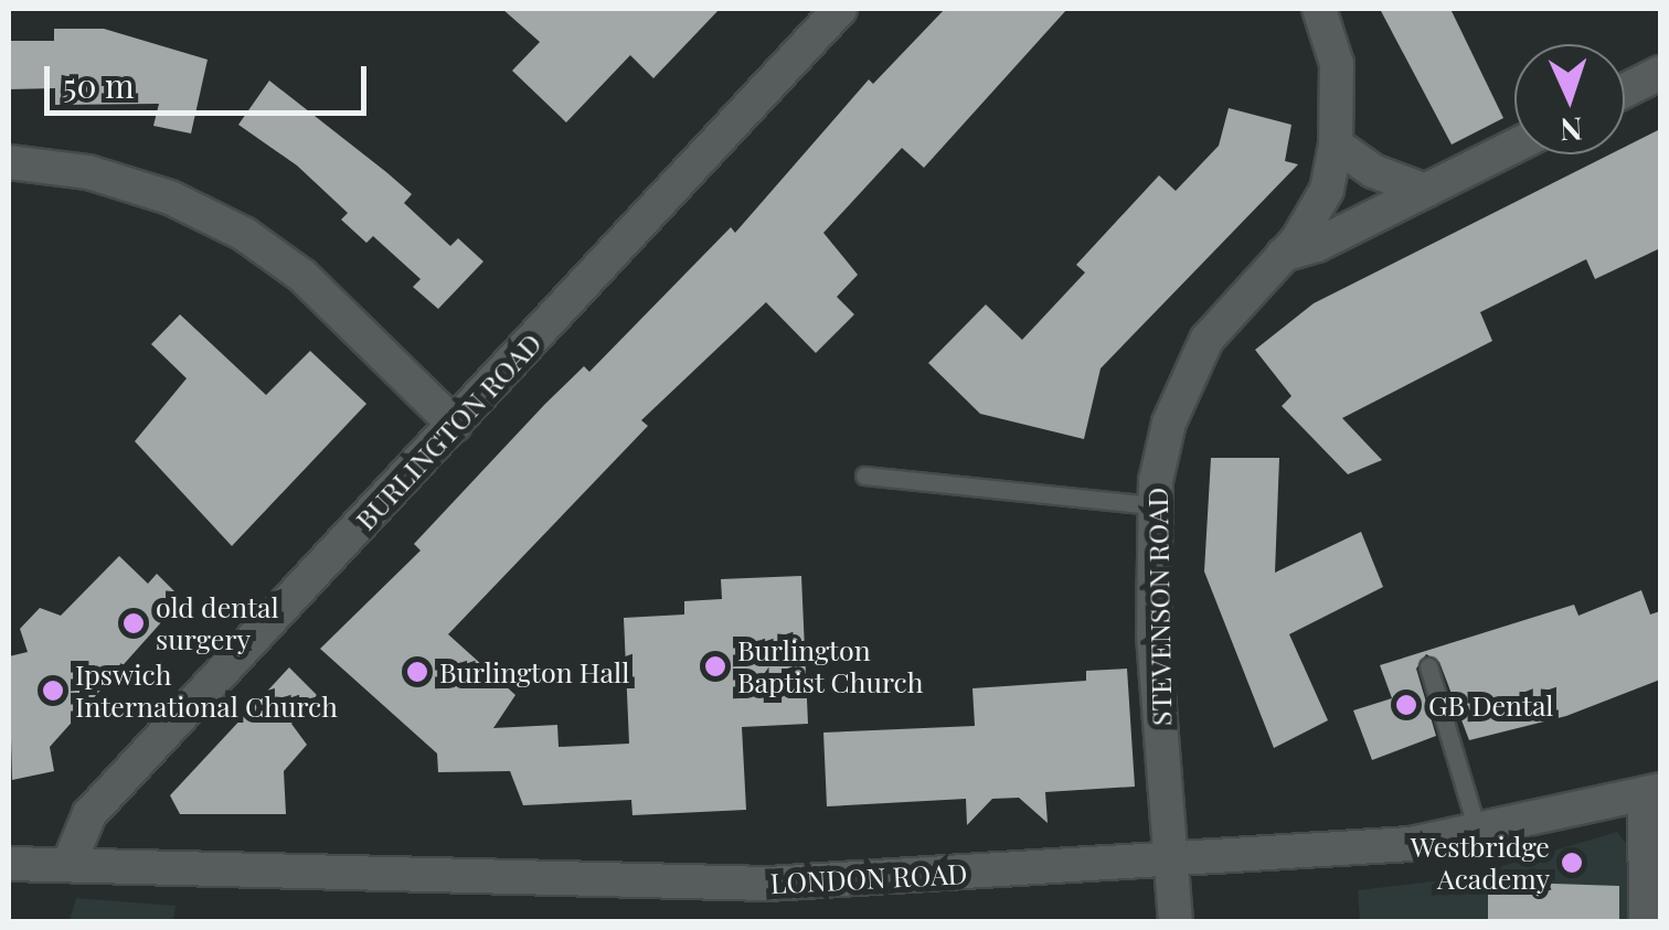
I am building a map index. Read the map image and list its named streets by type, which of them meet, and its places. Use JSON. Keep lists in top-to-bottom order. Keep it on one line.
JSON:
{"streets":{"street":["BURLINGTON ROAD","STEVENSON ROAD","LONDON ROAD"]},"crossings":[["BURLINGTON ROAD","LONDON ROAD"],["STEVENSON ROAD","LONDON ROAD"]],"places":["old dental surgery","Burlington Baptist Church","Burlington Hall","Ipswich International Church","GB Dental","Westbridge Academy"],"scale_bar":"50 m","north":"bottom"}
